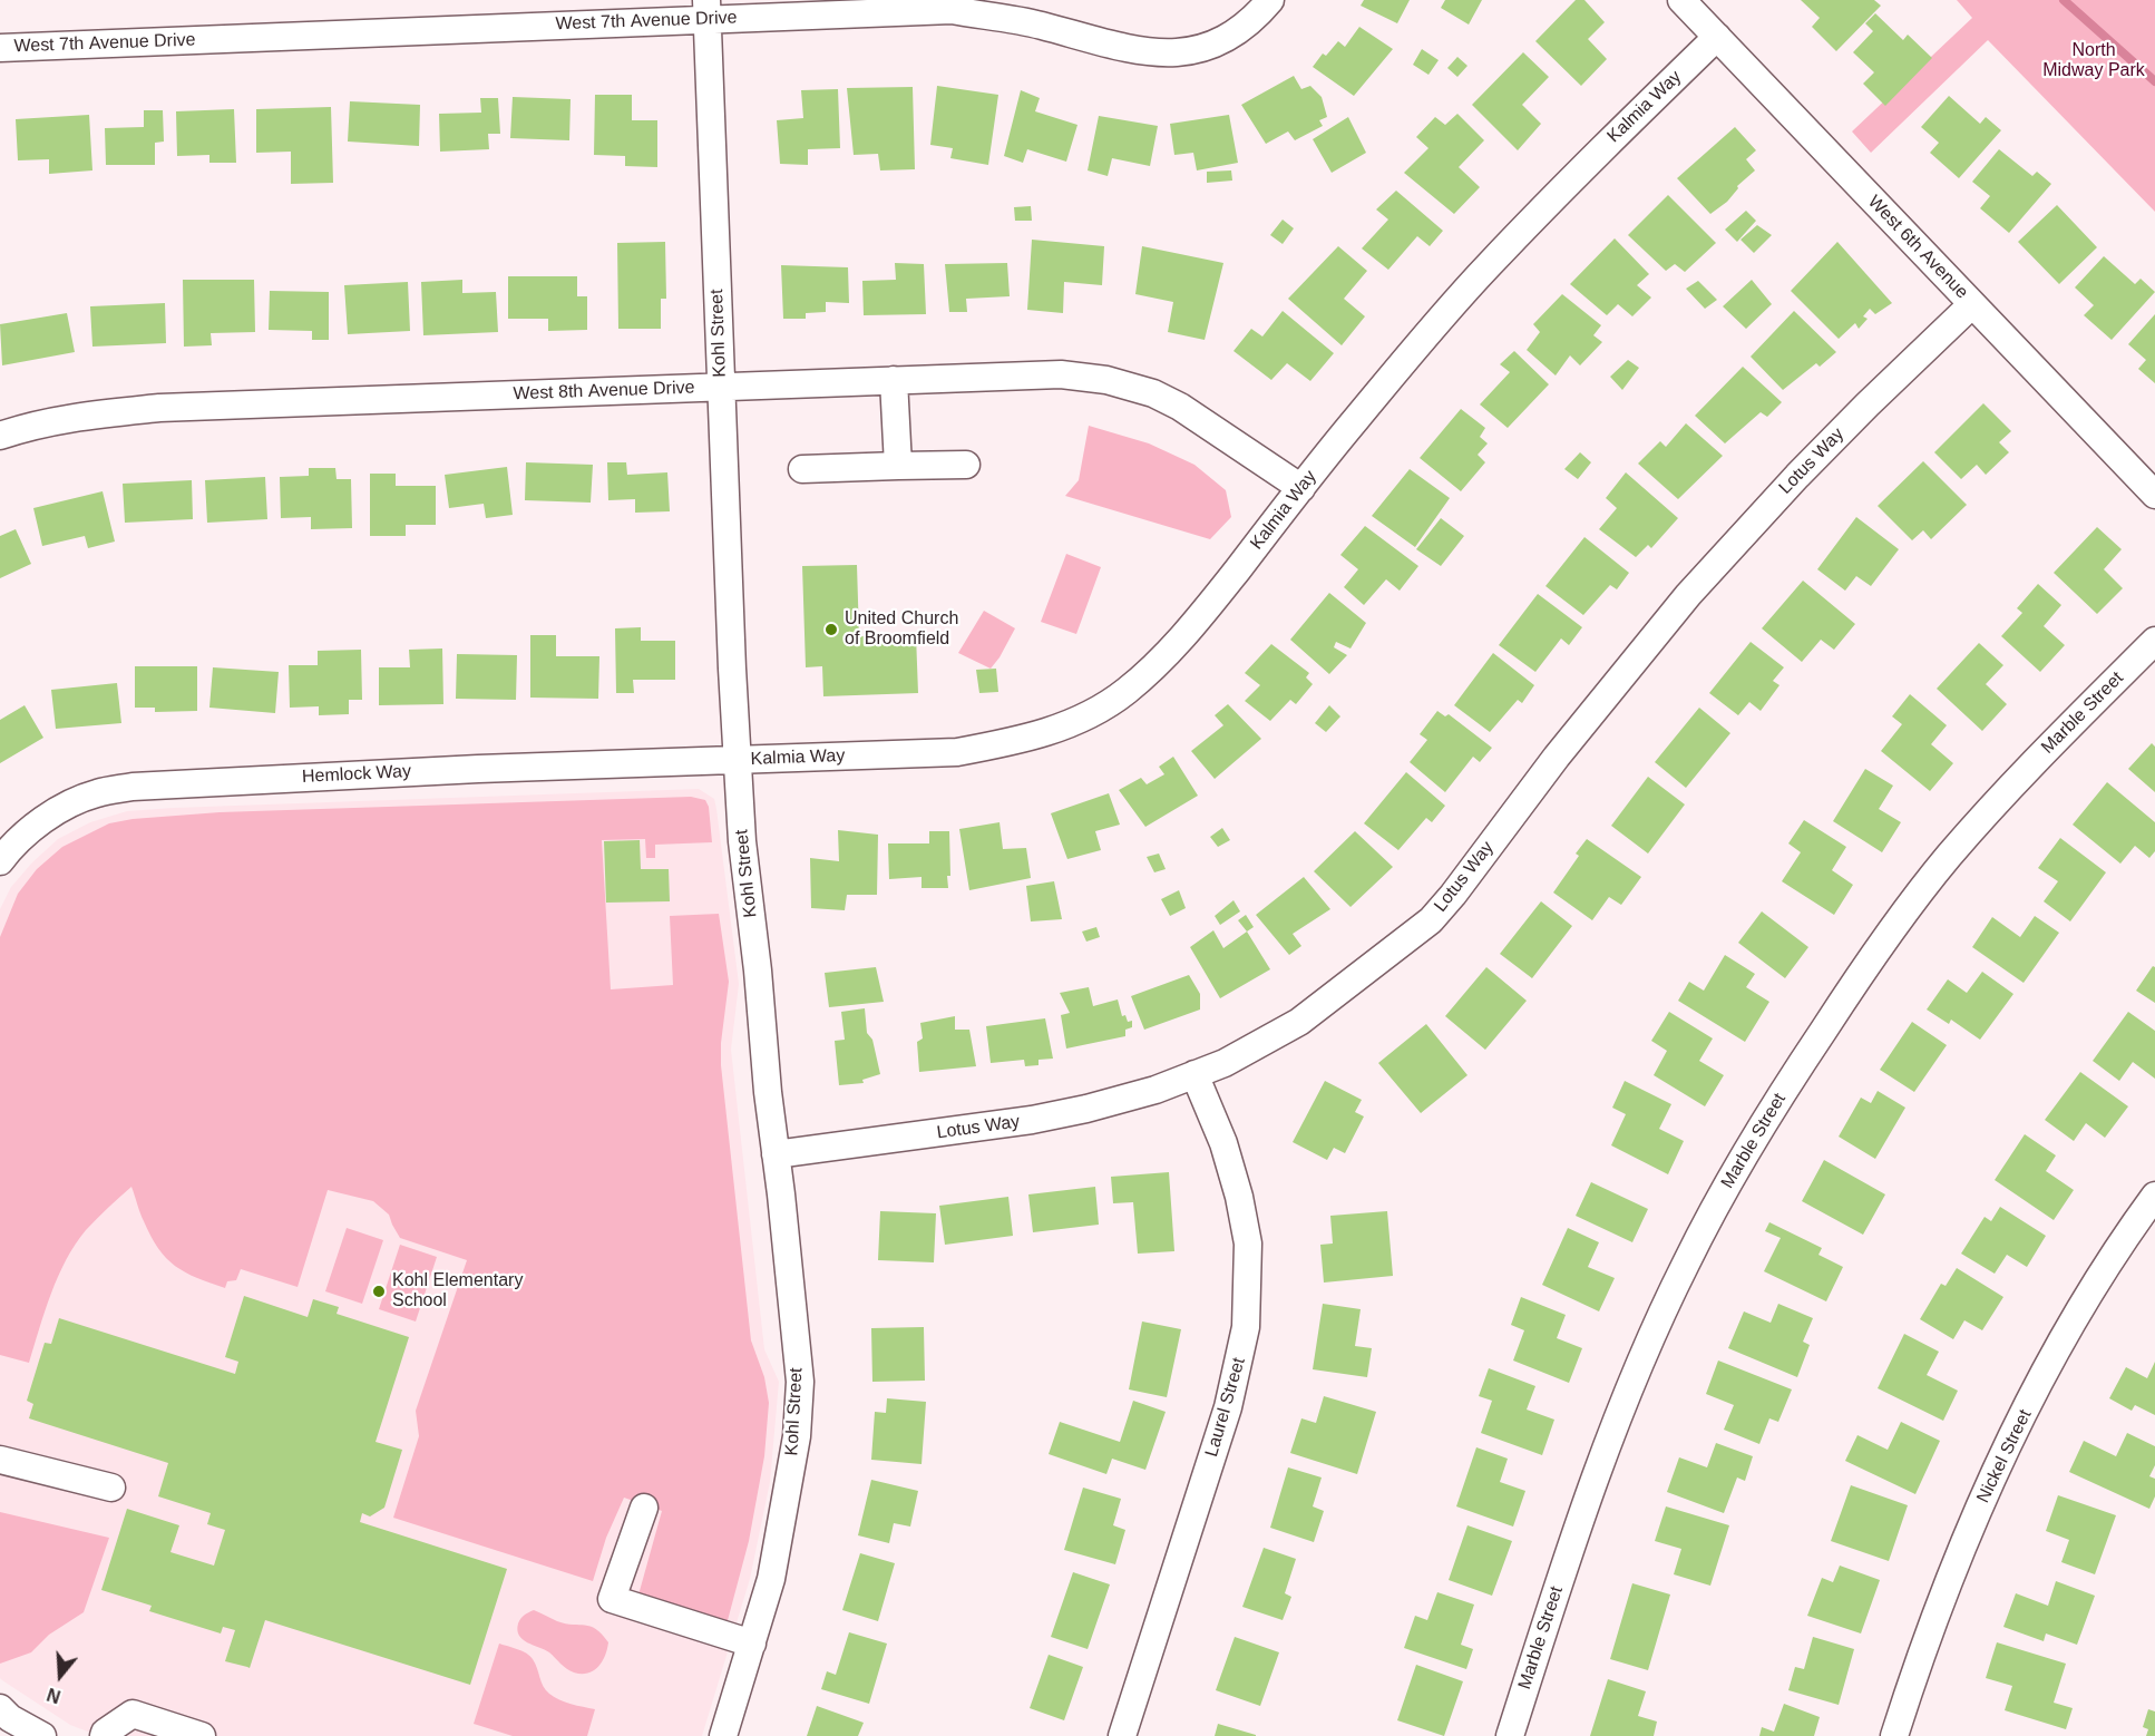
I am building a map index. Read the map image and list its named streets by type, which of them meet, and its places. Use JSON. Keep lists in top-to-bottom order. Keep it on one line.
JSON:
{"streets":{"street":["West 7th Avenue Drive","Kalmia Way","West 6th Avenue","Kohl Street","West 8th Avenue Drive","Lotus Way","Marble Street","Hemlock Way","Laurel Street","Nickel Street"]},"crossings":[["West 7th Avenue Drive","Kohl Street"],["Kalmia Way","West 6th Avenue"],["Kalmia Way","Kohl Street"],["Kalmia Way","West 8th Avenue Drive"],["Kalmia Way","Hemlock Way"],["West 6th Avenue","Lotus Way"],["Kohl Street","West 8th Avenue Drive"],["Kohl Street","Lotus Way"],["Kohl Street","Hemlock Way"],["Lotus Way","Laurel Street"]],"parks":["North Midway Park"],"places":["United Church of Broomfield","Kohl Elementary School"],"north":"bottom"}
